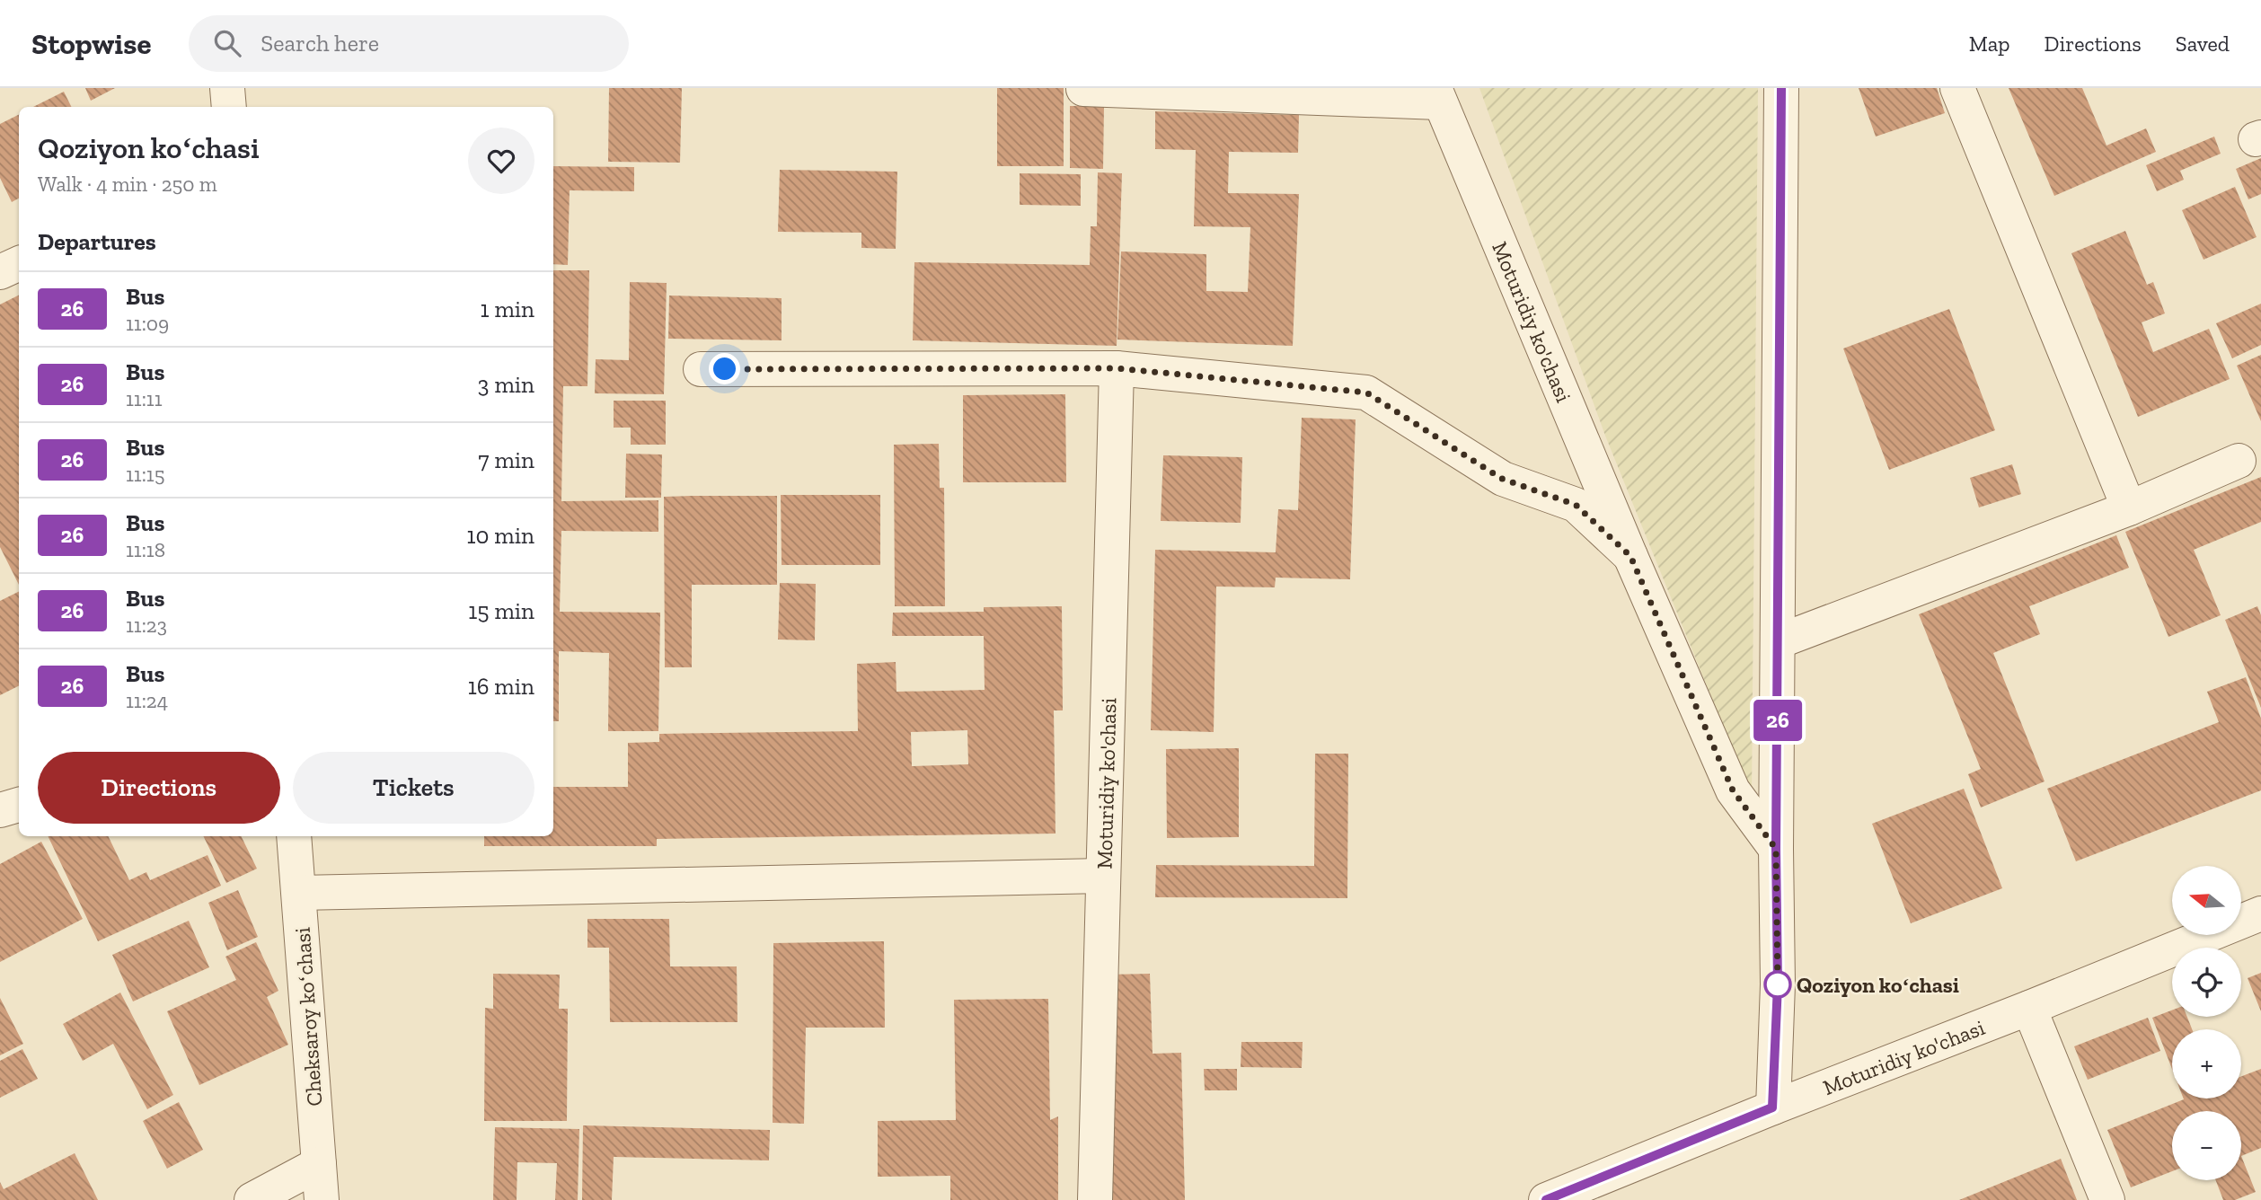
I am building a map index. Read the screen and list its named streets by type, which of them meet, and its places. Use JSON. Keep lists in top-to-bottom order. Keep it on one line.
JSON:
{"streets":{"street":["Moturidiy ko'chasi","Cheksaroy koʻchasi"]},"places":["Qoziyon koʻchasi"],"lines":["bus line 26"],"north":"left","page":{"header":"Stopwise","search":"Search here","nav":["Map","Directions","Saved"],"on_map":"26","heading":[["Qoziyon koʻchasi","Walk · 4 min · 250 m"],"Departures"],"list":[{"mark":"26","name":"Bus","note":"11:09","value":"1 min"},{"mark":"26","name":"Bus","note":"11:11","value":"3 min"},{"mark":"26","name":"Bus","note":"11:15","value":"7 min"},{"mark":"26","name":"Bus","note":"11:18","value":"10 min"},{"mark":"26","name":"Bus","note":"11:23","value":"15 min"},{"mark":"26","name":"Bus","note":"11:24","value":"16 min"}],"buttons":["Directions","Tickets"],"map_buttons":["+","−"]}}
